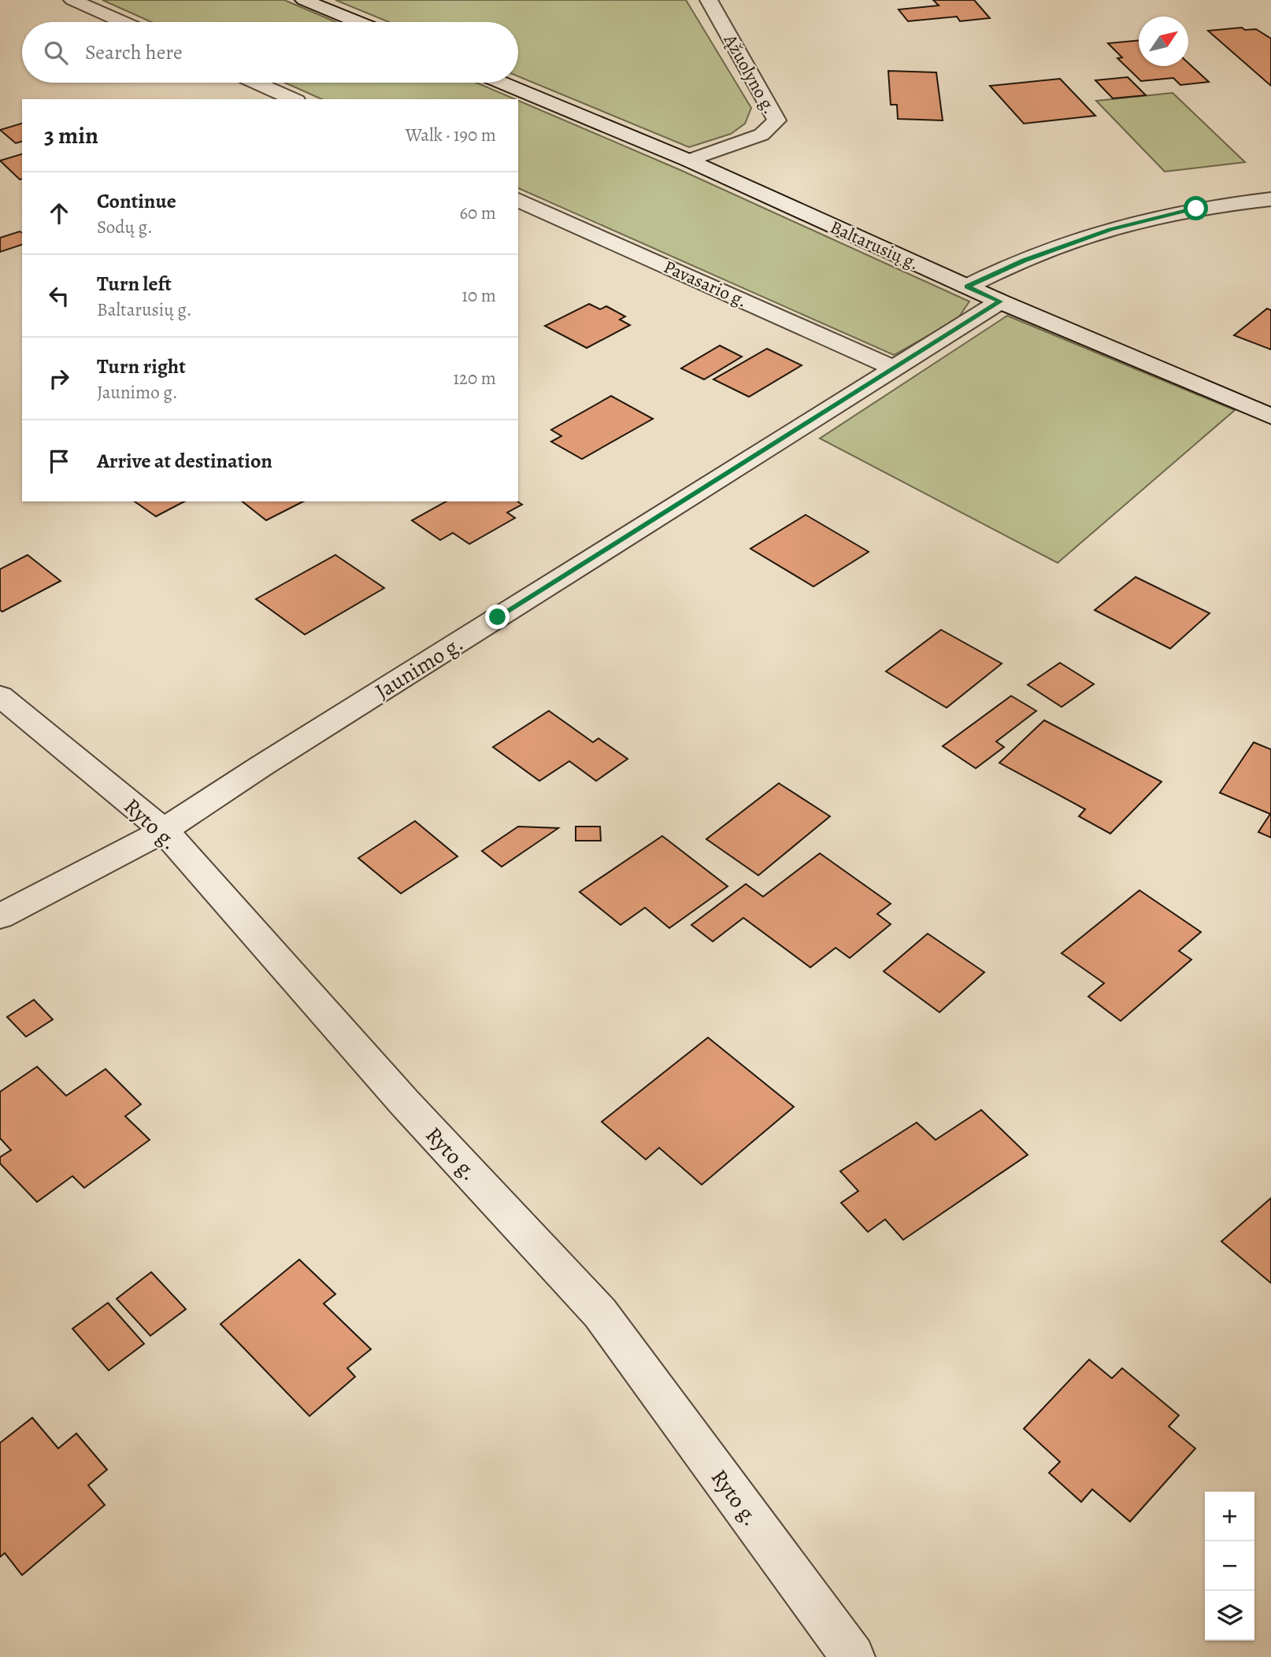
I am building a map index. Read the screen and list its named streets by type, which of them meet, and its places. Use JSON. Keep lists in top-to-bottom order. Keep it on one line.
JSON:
{"streets":{"street":["Ąžuolyno g.","Baltarusių g.","Pavasario g.","Jaunimo g.","Ryto g."]},"crossings":[["Ąžuolyno g.","Baltarusių g."],["Baltarusių g.","Jaunimo g."],["Pavasario g.","Jaunimo g."],["Jaunimo g.","Ryto g."]],"north":"top right","page":{"search":"Search here","heading":["3 min","Walk · 190 m"],"list":[["Continue","Sodų g.","60 m"],["Turn left","Baltarusių g.","10 m"],["Turn right","Jaunimo g.","120 m"],"Arrive at destination"],"map_buttons":["+","−"]}}
